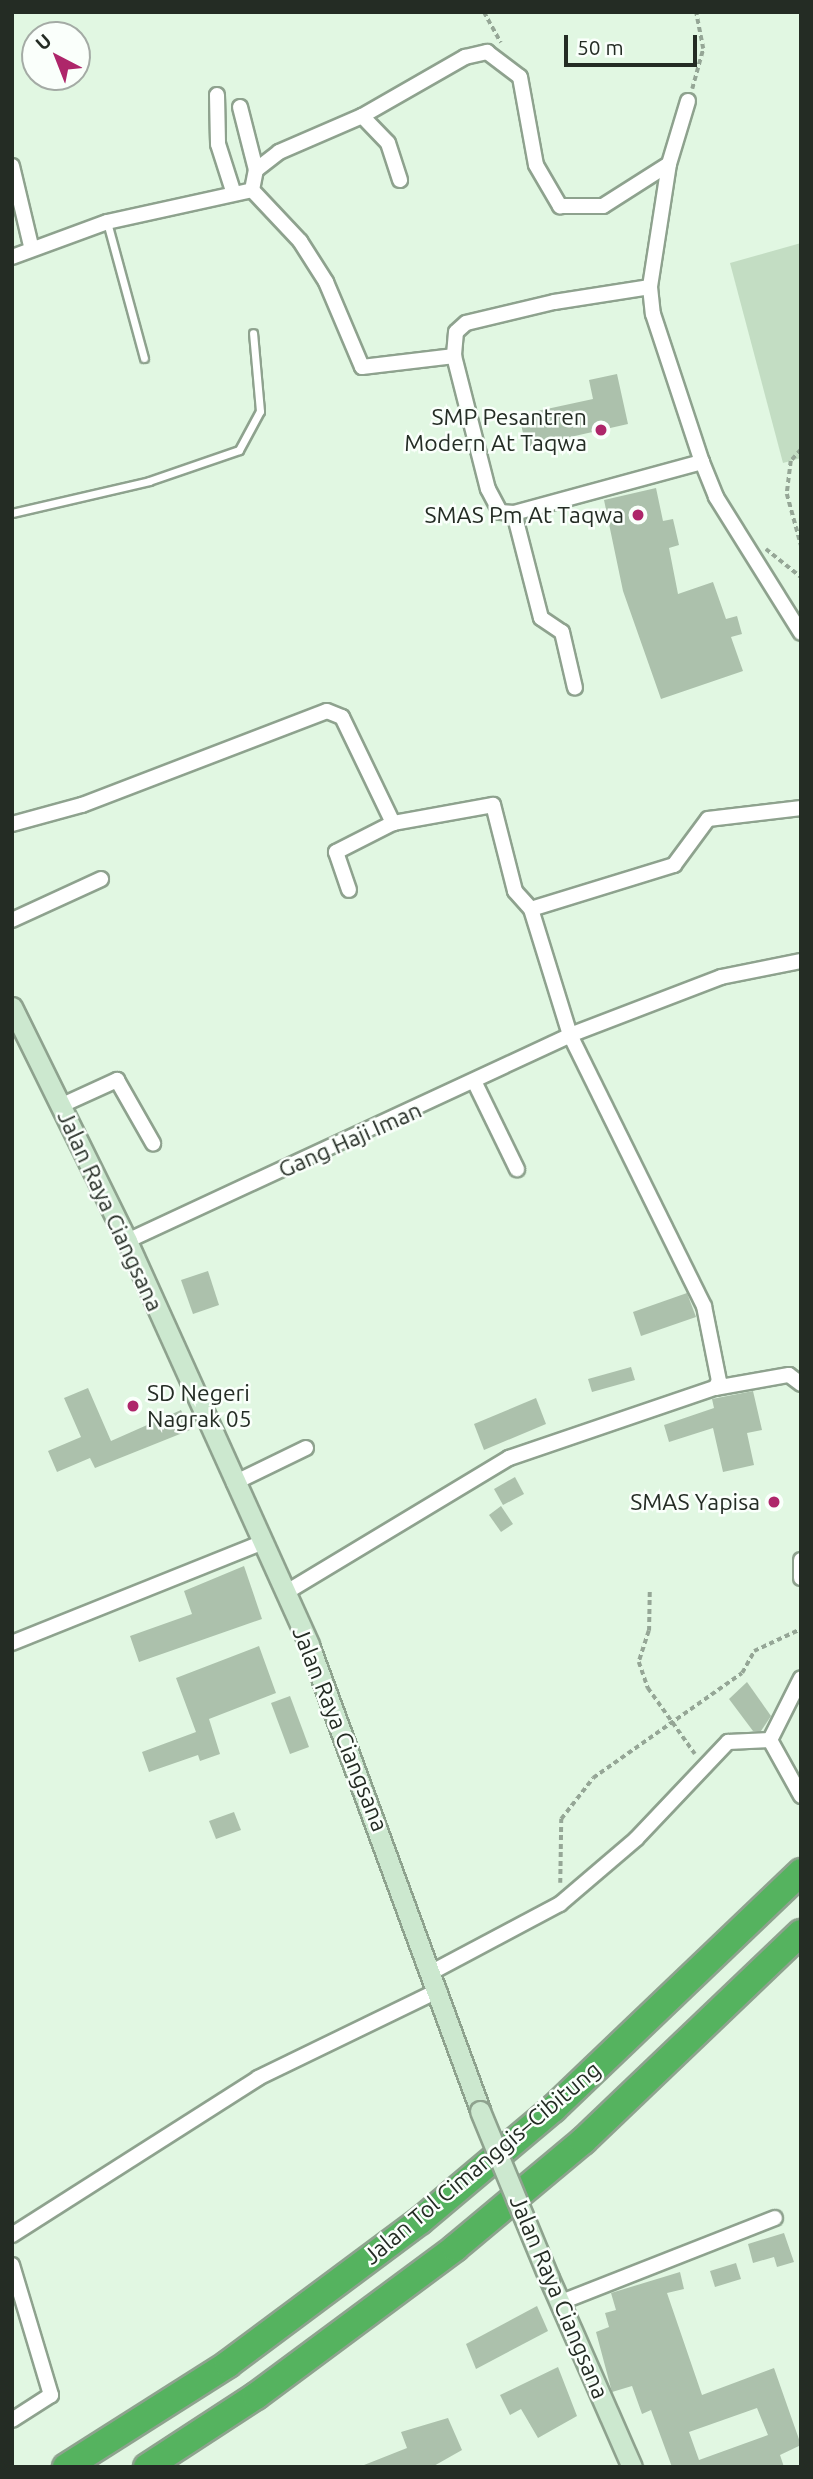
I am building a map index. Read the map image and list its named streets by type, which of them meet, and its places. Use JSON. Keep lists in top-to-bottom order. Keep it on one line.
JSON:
{"streets":{"highway":["Jalan Tol Cimanggis–Cibitung"],"main road":["Jalan Raya Ciangsana"],"street":["Gang Haji Iman"]},"crossings":[["Gang Haji Iman","Jalan Raya Ciangsana"]],"places":["SMP Pesantren Modern At Taqwa","SMAS Pm At Taqwa","SD Negeri Nagrak 05","SMAS Yapisa"],"scale_bar":"50 m","north":"top left"}
